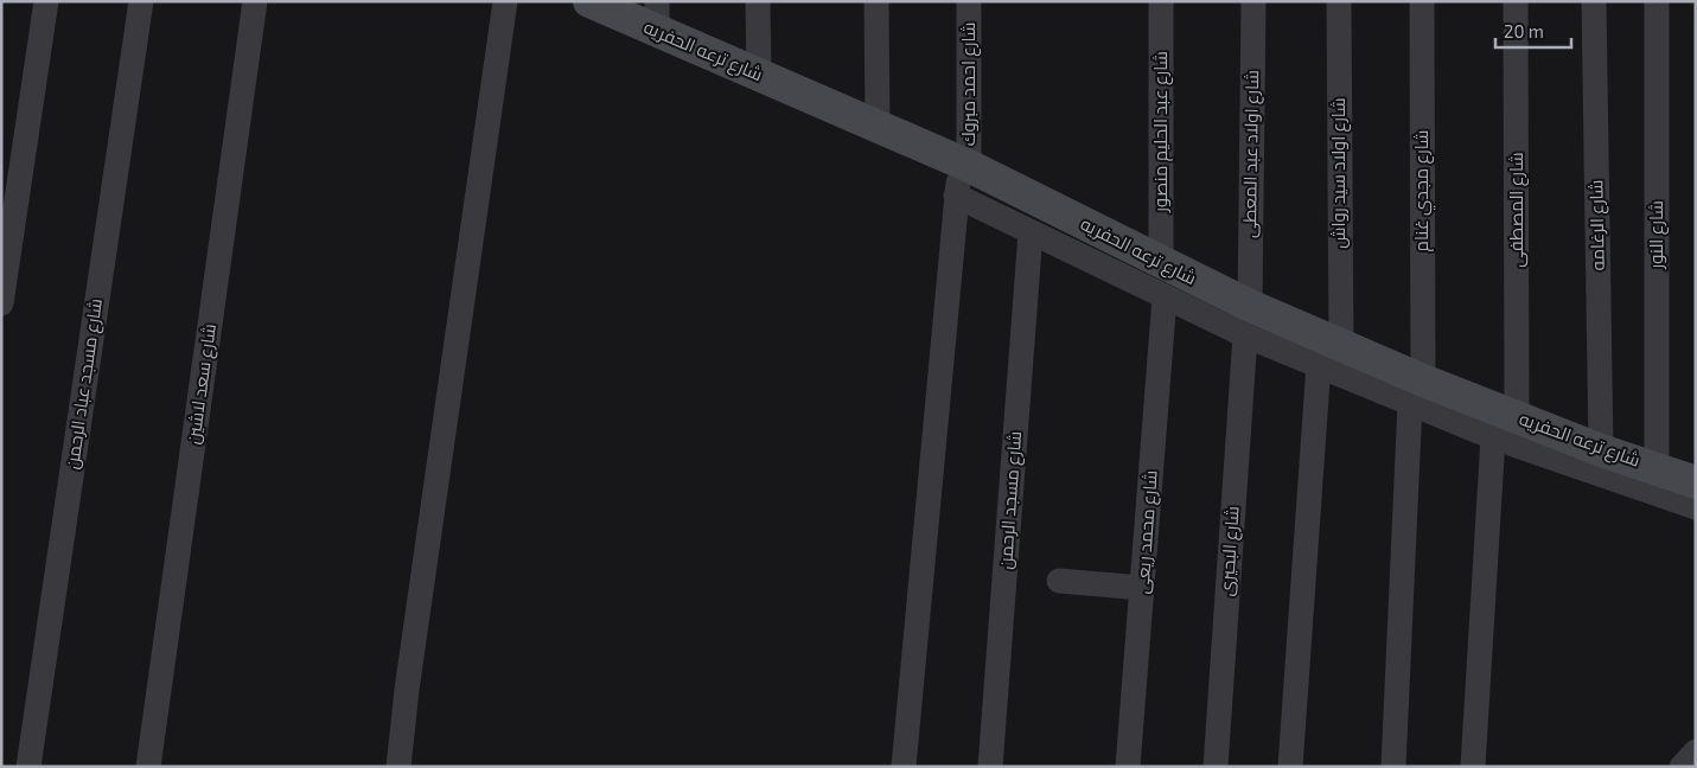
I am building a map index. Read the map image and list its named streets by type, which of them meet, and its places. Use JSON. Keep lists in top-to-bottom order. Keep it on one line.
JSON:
{"streets":{"street":["شارع ترعه الحفريه","شارع احمد مبروك","شارع عبد الحليم منصور","شارع اولاد عبد المعطى","شارع اولاد سيد رواش","شارع مجدي غنام","شارع المصطفى","شارع الرغامه","شارع النور","شارع مسجد عباد الرحمن","شارع سعد لاشين","شارع مسجد الرحمن","شارع محمد ريعى","شارع البحيرى"]},"crossings":[["شارع ترعه الحفريه","شارع احمد مبروك"],["شارع ترعه الحفريه","شارع عبد الحليم منصور"],["شارع ترعه الحفريه","شارع اولاد عبد المعطى"],["شارع ترعه الحفريه","شارع اولاد سيد رواش"],["شارع ترعه الحفريه","شارع مجدي غنام"],["شارع ترعه الحفريه","شارع المصطفى"],["شارع ترعه الحفريه","شارع الرغامه"],["شارع ترعه الحفريه","شارع النور"],["شارع ترعه الحفريه","شارع مسجد الرحمن"],["شارع ترعه الحفريه","شارع محمد ريعى"],["شارع ترعه الحفريه","شارع البحيرى"],["شارع اولاد عبد المعطى","شارع البحيرى"]],"scale_bar":"20 m"}
